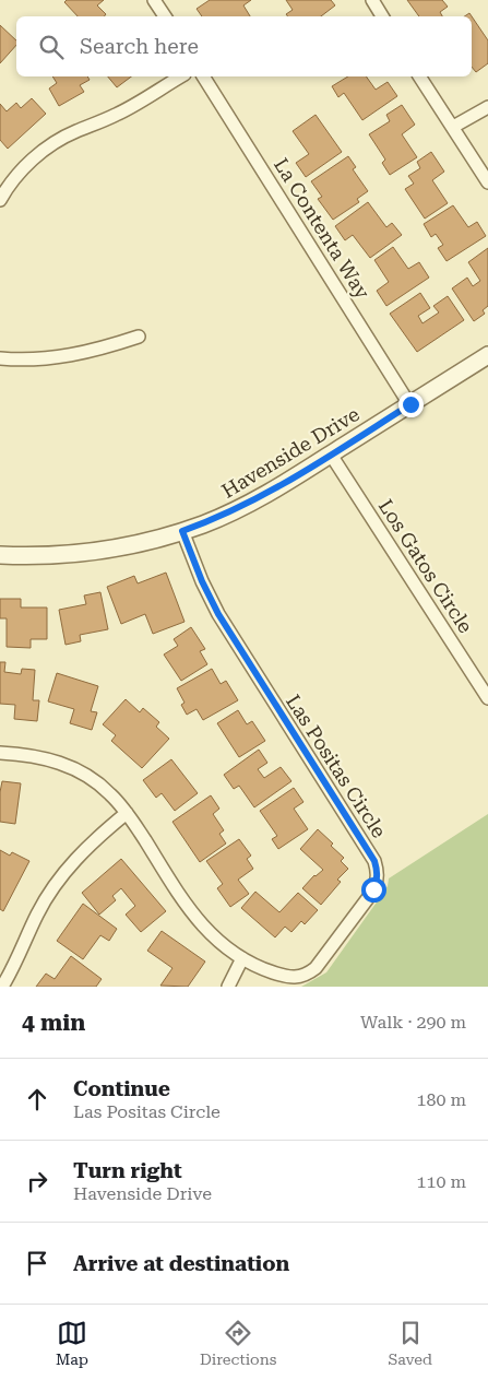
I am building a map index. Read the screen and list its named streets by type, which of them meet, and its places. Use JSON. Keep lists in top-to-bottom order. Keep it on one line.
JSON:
{"streets":{"street":["La Contenta Way","Havenside Drive","Los Gatos Circle","Las Positas Circle"]},"crossings":[["La Contenta Way","Havenside Drive"],["Havenside Drive","Los Gatos Circle"],["Havenside Drive","Las Positas Circle"]],"page":{"search":"Search here","heading":["4 min","Walk · 290 m"],"list":[["Continue","Las Positas Circle","180 m"],["Turn right","Havenside Drive","110 m"],"Arrive at destination"],"nav":["Map","Directions","Saved"]}}
